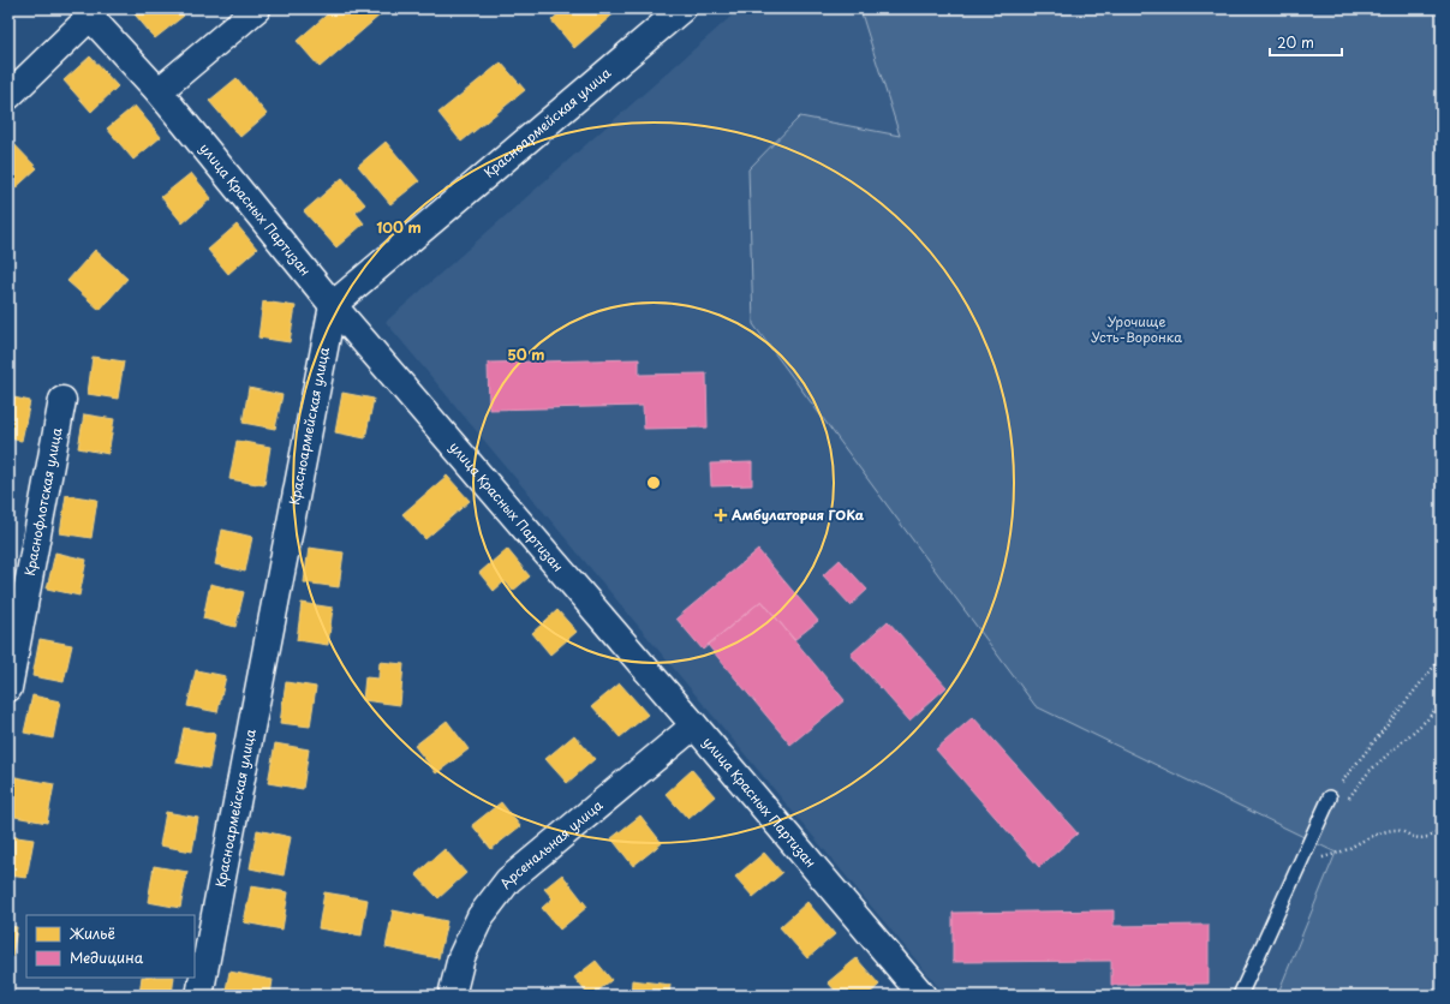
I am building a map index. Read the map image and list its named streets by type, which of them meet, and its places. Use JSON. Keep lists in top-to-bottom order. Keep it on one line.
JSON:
{"streets":{"street":["Красноармейская улица","улица Красных Партизан","Краснофлотская улица","Арсенальная улица"]},"crossings":[["Красноармейская улица","улица Красных Партизан"],["улица Красных Партизан","Арсенальная улица"]],"parks":["Урочище Усть-Воронка"],"places":{"health":["Амбулатория ГОКа"]},"legend":["Жильё","Медицина"],"scale_bar":"20 m","rings":["100 m","50 m"]}
